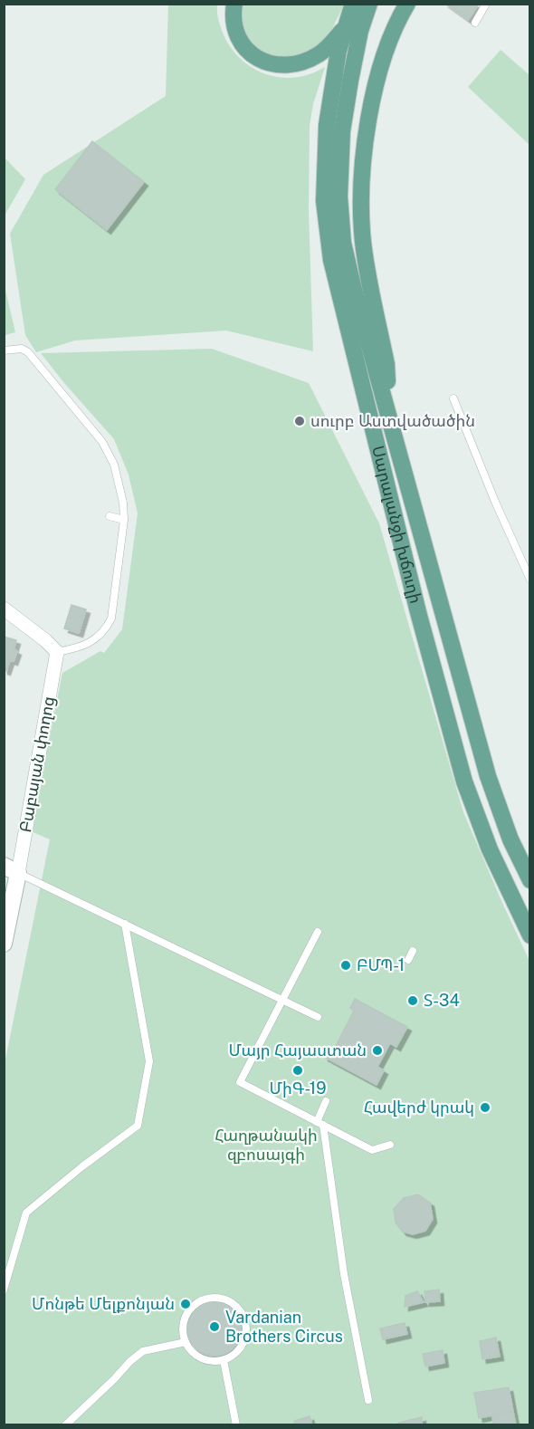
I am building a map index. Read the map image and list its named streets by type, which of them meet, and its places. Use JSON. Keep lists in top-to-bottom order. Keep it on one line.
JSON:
{"streets":{"main road":["Սարալանջի խճուղի"],"street":["Բաբայան փողոց"]},"parks":["Հաղթանակի զբոսայգի"],"places":["սուրբ Աստվածածին","ԲՄՊ-1","Տ-34","Մայր Հայաստան","ՄիԳ-19","Հավերժ կրակ","Մոնթե Մելքոնյան","Vardanian Brothers Circus"]}
